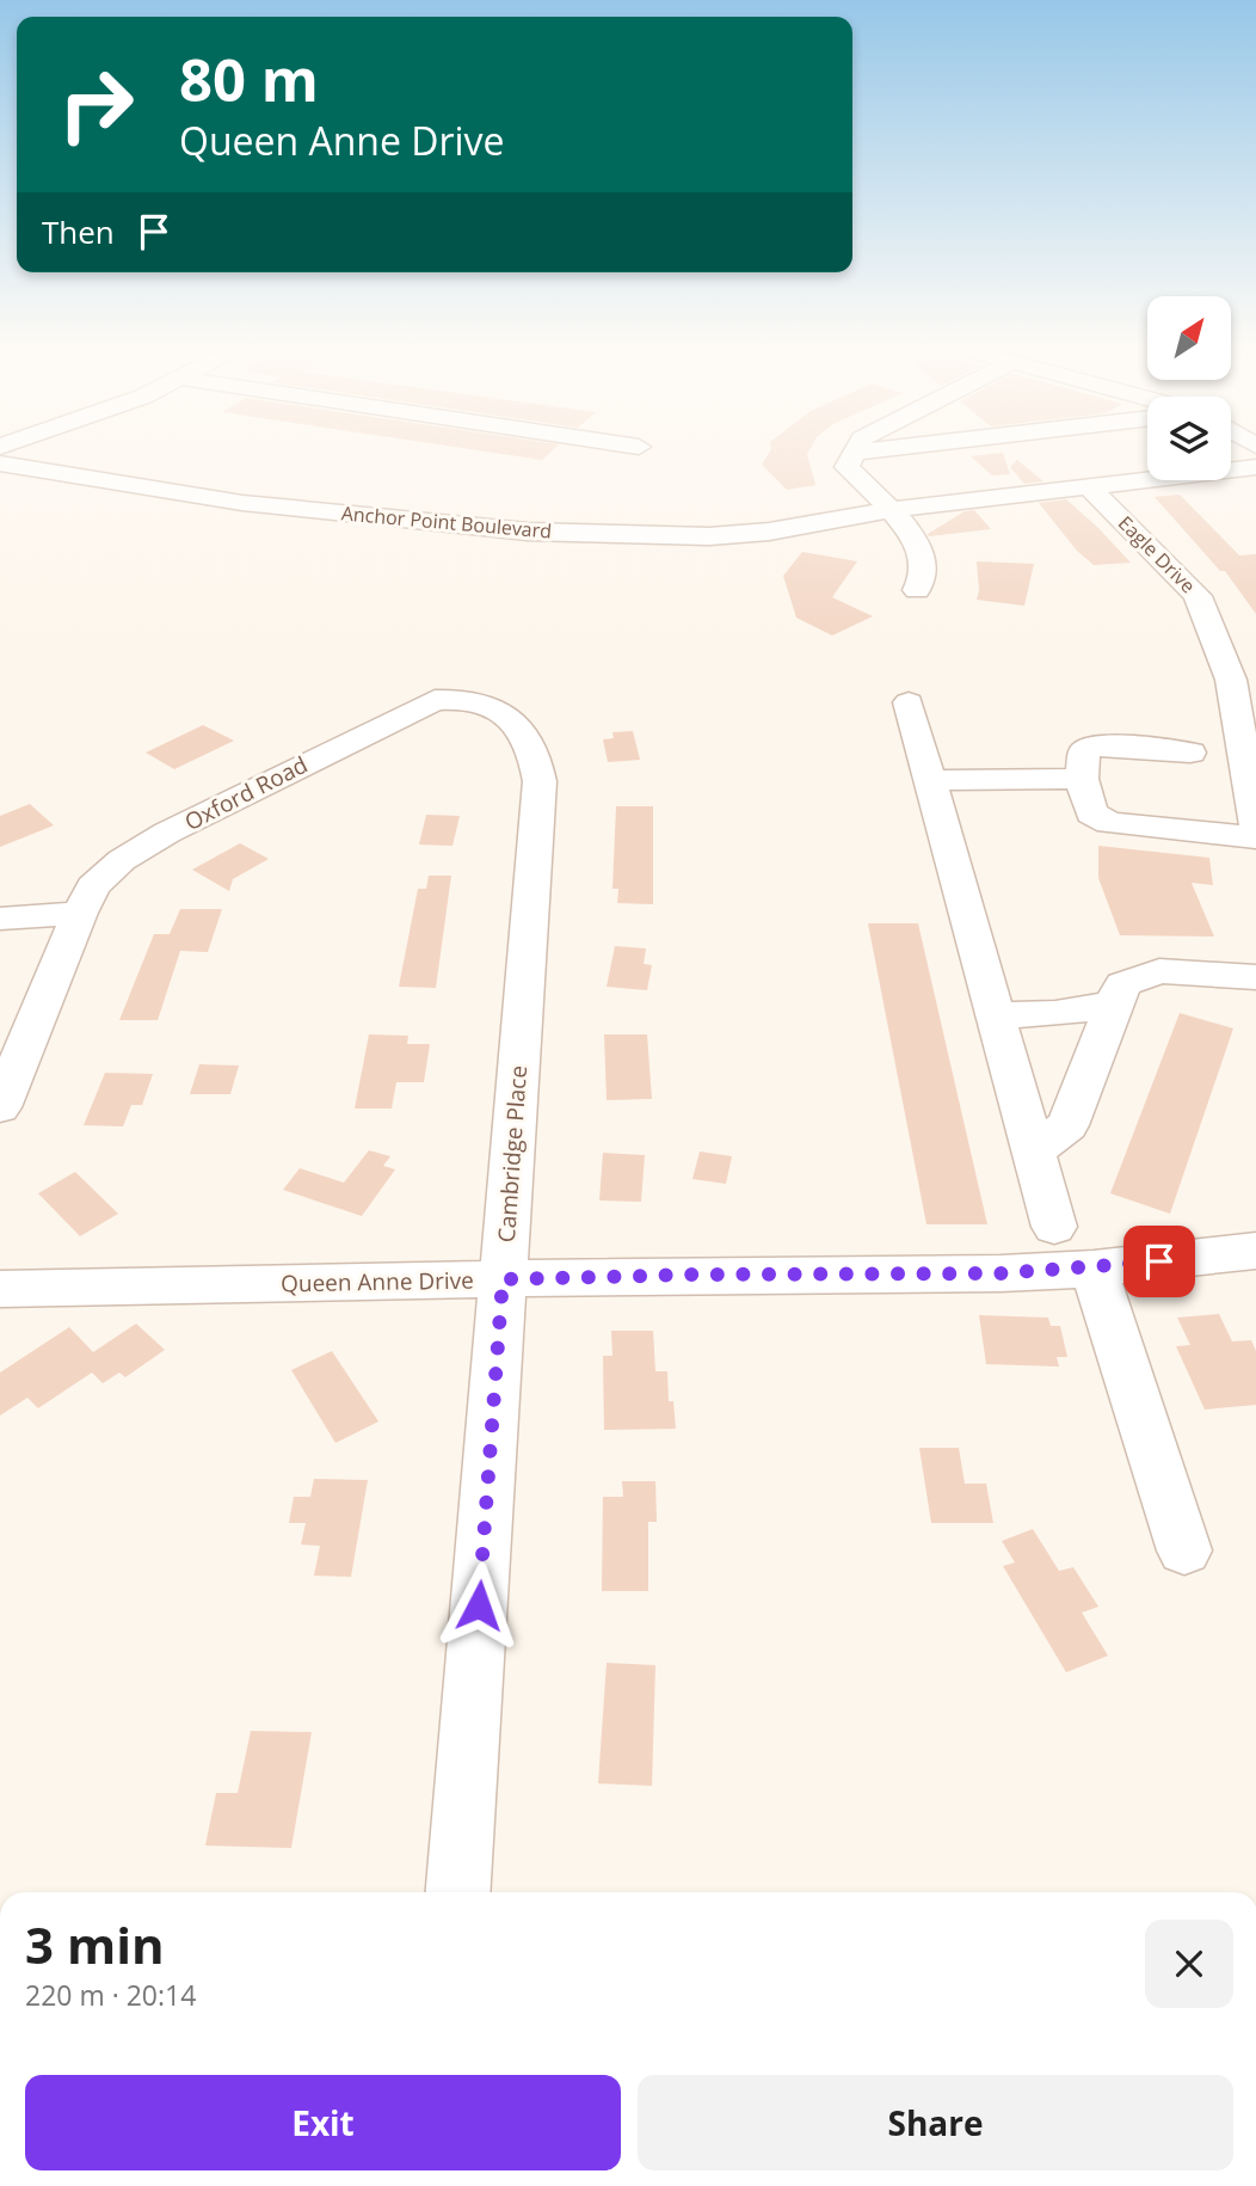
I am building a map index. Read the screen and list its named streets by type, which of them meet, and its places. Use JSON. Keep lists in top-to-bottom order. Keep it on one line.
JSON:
{"streets":{"street":["Anchor Point Boulevard","Eagle Drive","Oxford Road","Cambridge Place","Queen Anne Drive"]},"crossings":[["Anchor Point Boulevard","Eagle Drive"],["Oxford Road","Cambridge Place"],["Cambridge Place","Queen Anne Drive"]],"north":"top right","page":{"turn":["80 m","Queen Anne Drive"],"then":"Then","heading":["3 min","220 m · 20:14"],"buttons":["Exit","Share"]}}
